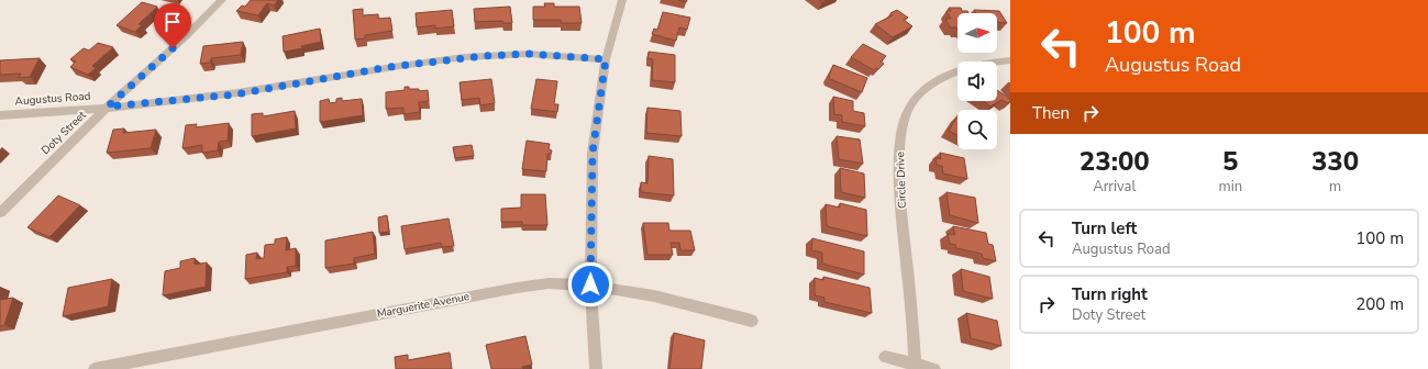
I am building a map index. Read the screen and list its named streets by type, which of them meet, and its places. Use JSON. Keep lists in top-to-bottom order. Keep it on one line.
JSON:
{"streets":{"street":["Augustus Road","Doty Street","Circle Drive","Marguerite Avenue"]},"crossings":[["Augustus Road","Doty Street"]],"north":"right","page":{"turn":["100 m","Augustus Road"],"then":"Then","eta":["23:00","Arrival","5","min","330","m"],"list":[{"name":"Turn left","note":"Augustus Road","value":"100 m"},{"name":"Turn right","note":"Doty Street","value":"200 m"}]}}
